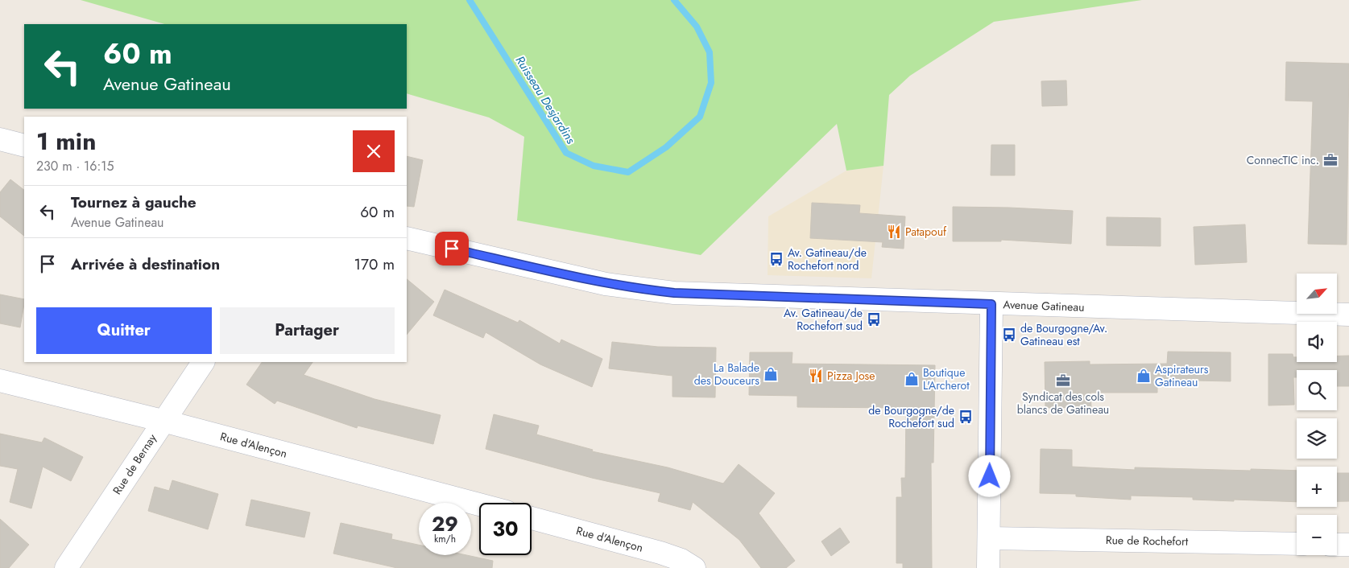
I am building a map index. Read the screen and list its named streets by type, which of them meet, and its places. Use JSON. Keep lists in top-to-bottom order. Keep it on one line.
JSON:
{"streets":{"street":["Avenue Gatineau","Rue d'Alençon","Rue de Bernay","Rue de Rochefort"]},"crossings":[["Rue d'Alençon","Rue de Bernay"]],"water":["Ruisseau Desjardins"],"places":{"office":["ConnecTIC inc.","Syndicat des cols blancs de Gatineau"],"restaurant":["Patapouf","Pizza Jose"],"bus stop":["Av. Gatineau/de Rochefort nord","Av. Gatineau/de Rochefort sud","de Bourgogne/Av. Gatineau est","de Bourgogne/de Rochefort sud"],"shop":["La Balade des Douceurs","Aspirateurs Gatineau","Boutique L'Archerot"]},"north":"top right","page":{"turn":["60 m","Avenue Gatineau"],"heading":["1 min","230 m · 16:15"],"list":[{"name":"Tournez à gauche","note":"Avenue Gatineau","value":"60 m"},{"name":"Arrivée à destination","value":"170 m"}],"map_buttons":["+","−"],"buttons":["Quitter","Partager"],"speed":"29 km/h","limit":"30"}}
